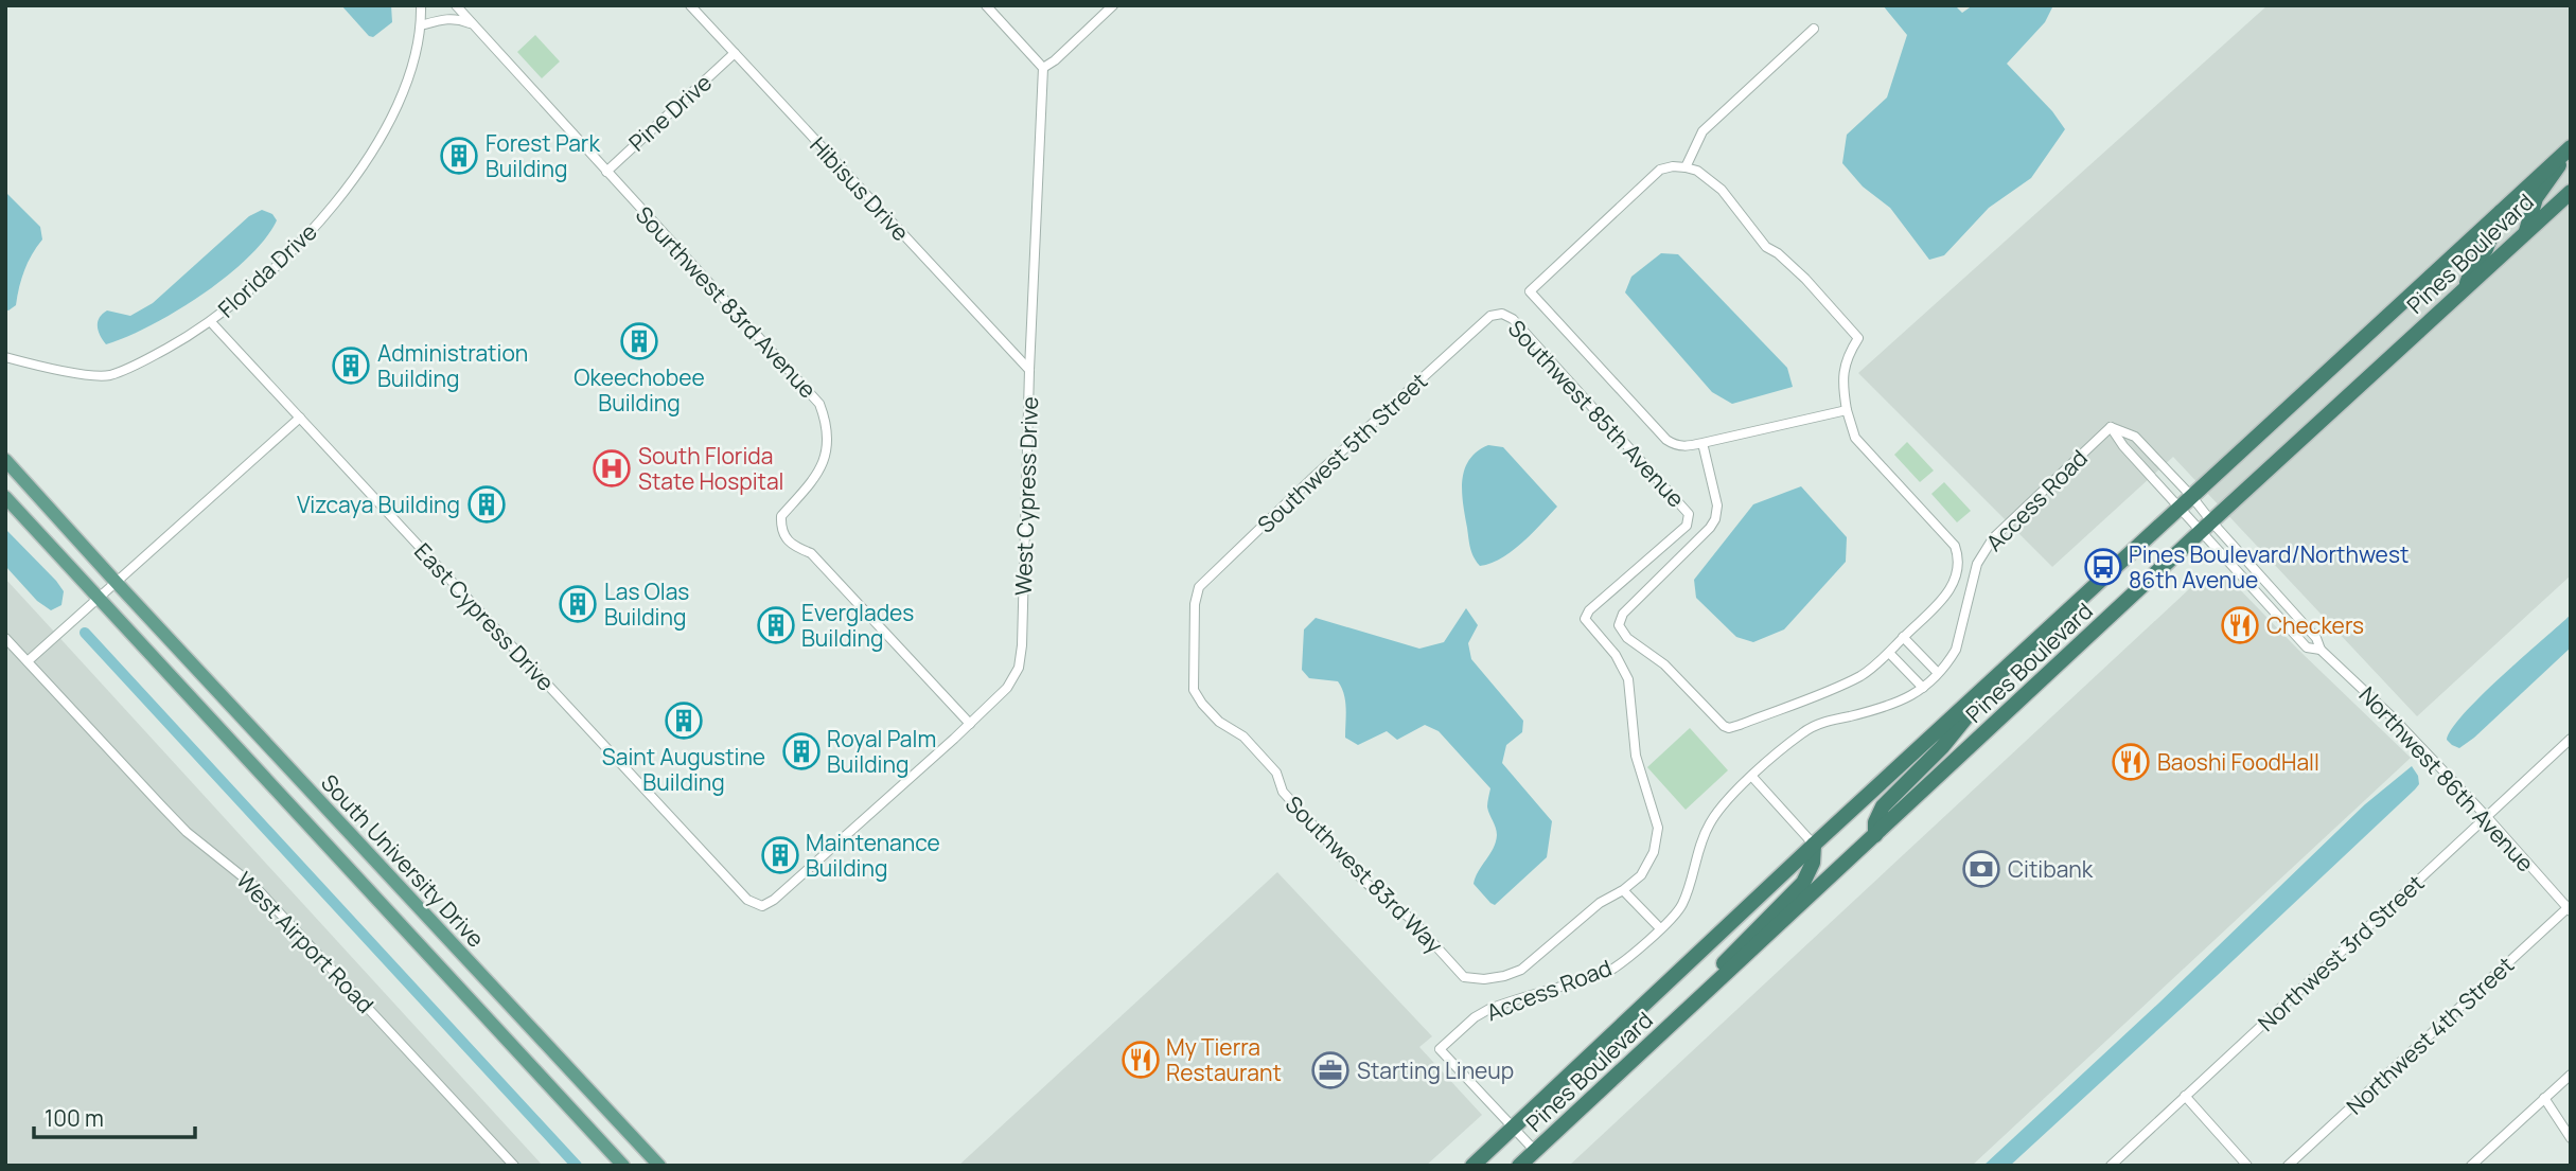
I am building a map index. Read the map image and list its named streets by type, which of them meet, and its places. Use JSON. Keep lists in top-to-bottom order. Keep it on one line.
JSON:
{"streets":{"highway":["Pines Boulevard"],"main road":["South University Drive"],"street":["Pine Drive","Hibisus Drive","Florida Drive","Sourthwest 83rd Avenue","Southwest 85th Avenue","Southwest 5th Street","West Cypress Drive","Access Road","East Cypress Drive","Northwest 86th Avenue","Southwest 83rd Way","West Airport Road","Northwest 3rd Street","Northwest 4th Street"]},"crossings":[["Pine Drive","Hibisus Drive"],["Pine Drive","Sourthwest 83rd Avenue"],["Hibisus Drive","West Cypress Drive"],["Pines Boulevard","Access Road"],["Pines Boulevard","Northwest 86th Avenue"],["Florida Drive","East Cypress Drive"],["Sourthwest 83rd Avenue","West Cypress Drive"],["Southwest 85th Avenue","Southwest 5th Street"],["Southwest 85th Avenue","Southwest 83rd Way"],["Southwest 5th Street","Southwest 83rd Way"],["West Cypress Drive","East Cypress Drive"],["Northwest 86th Avenue","Northwest 3rd Street"],["Northwest 86th Avenue","Northwest 4th Street"]],"places":{"building":["Forest Park Building","Okeechobee Building","Administration Building","Vizcaya Building","Las Olas Building","Everglades Building","Saint Augustine Building","Royal Palm Building","Maintenance Building"],"hospital":["South Florida State Hospital"],"bus stop":["Pines Boulevard/Northwest 86th Avenue"],"restaurant":["Checkers","Baoshi FoodHall","My Tierra Restaurant"],"bank":["Citibank"],"office":["Starting Lineup"]},"scale_bar":"100 m"}
